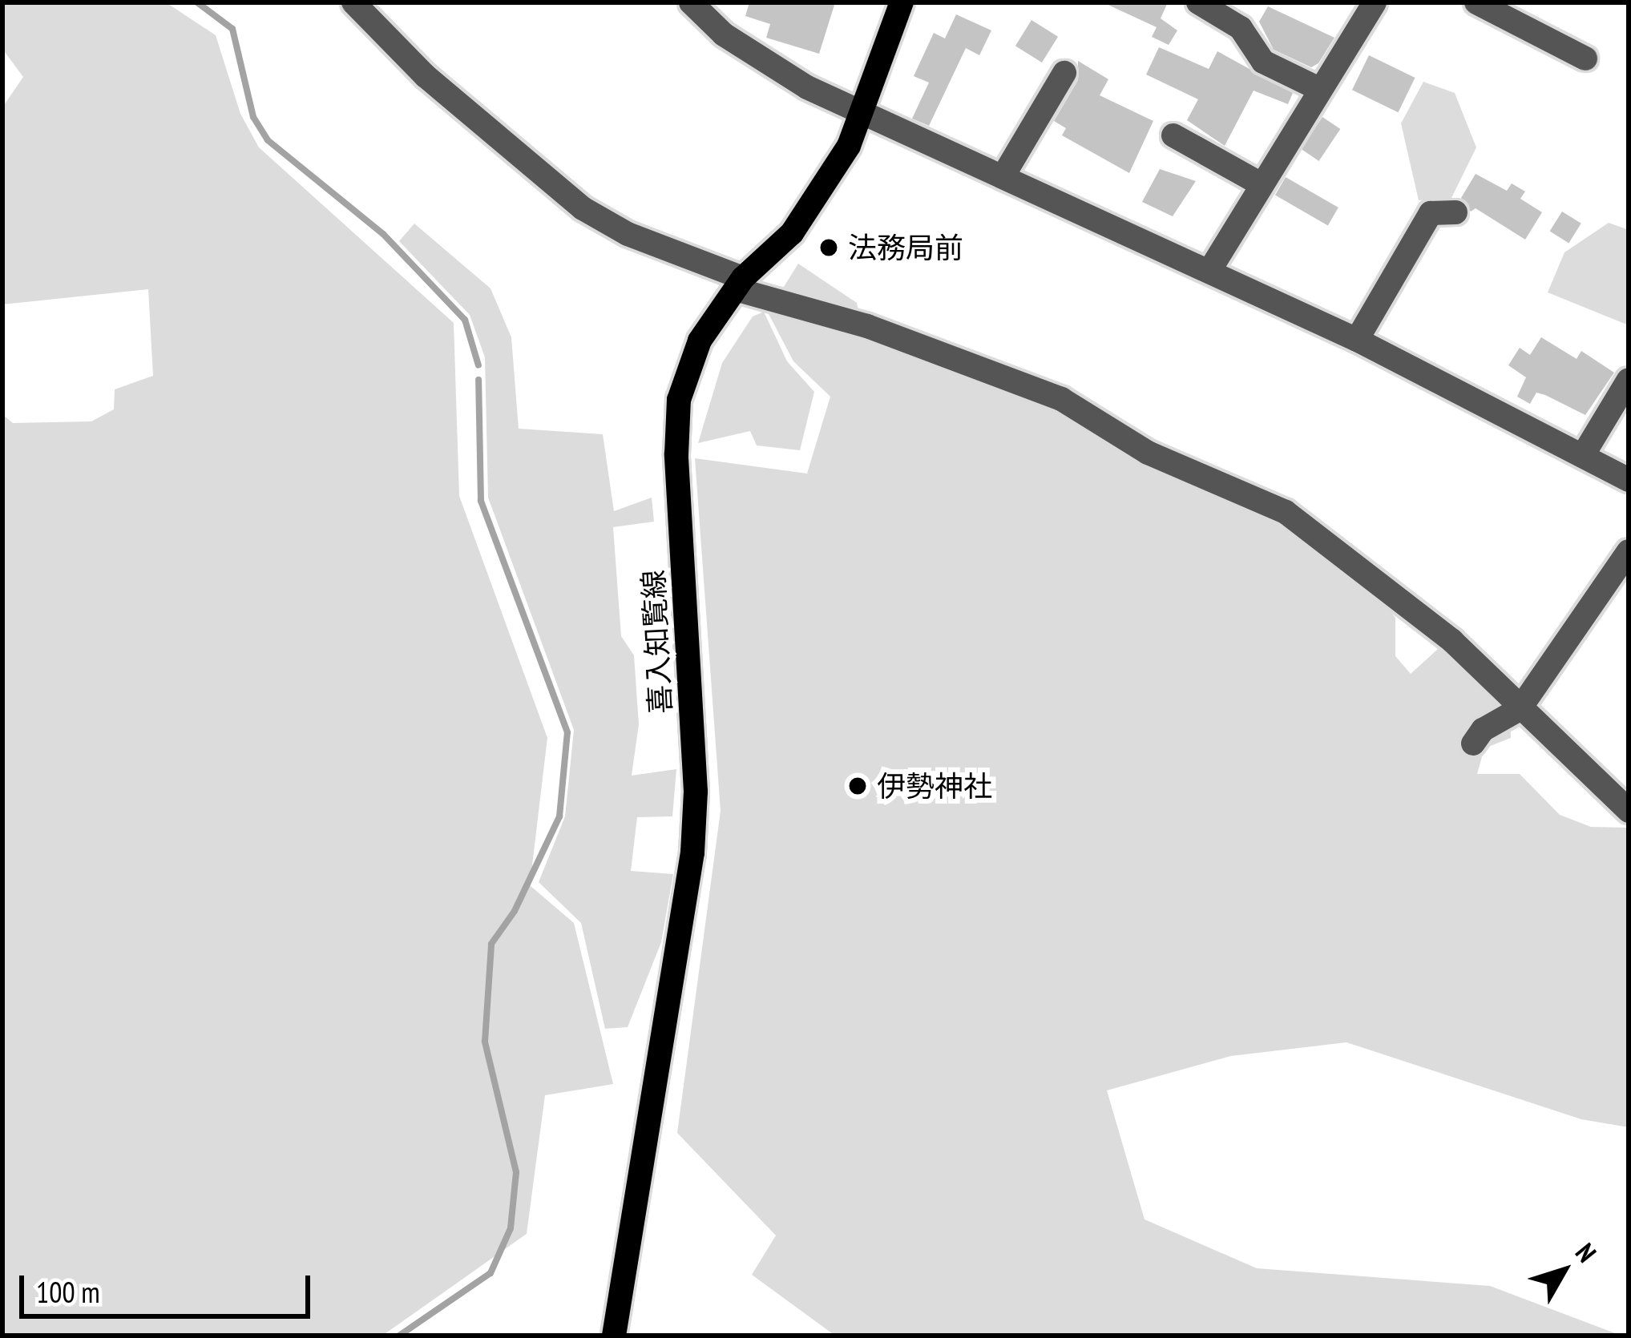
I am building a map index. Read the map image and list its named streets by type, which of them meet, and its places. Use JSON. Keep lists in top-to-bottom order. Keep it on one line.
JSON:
{"streets":{"main road":["喜入知覧線"]},"places":["法務局前","伊勢神社"],"scale_bar":"100 m","north":"top right"}
